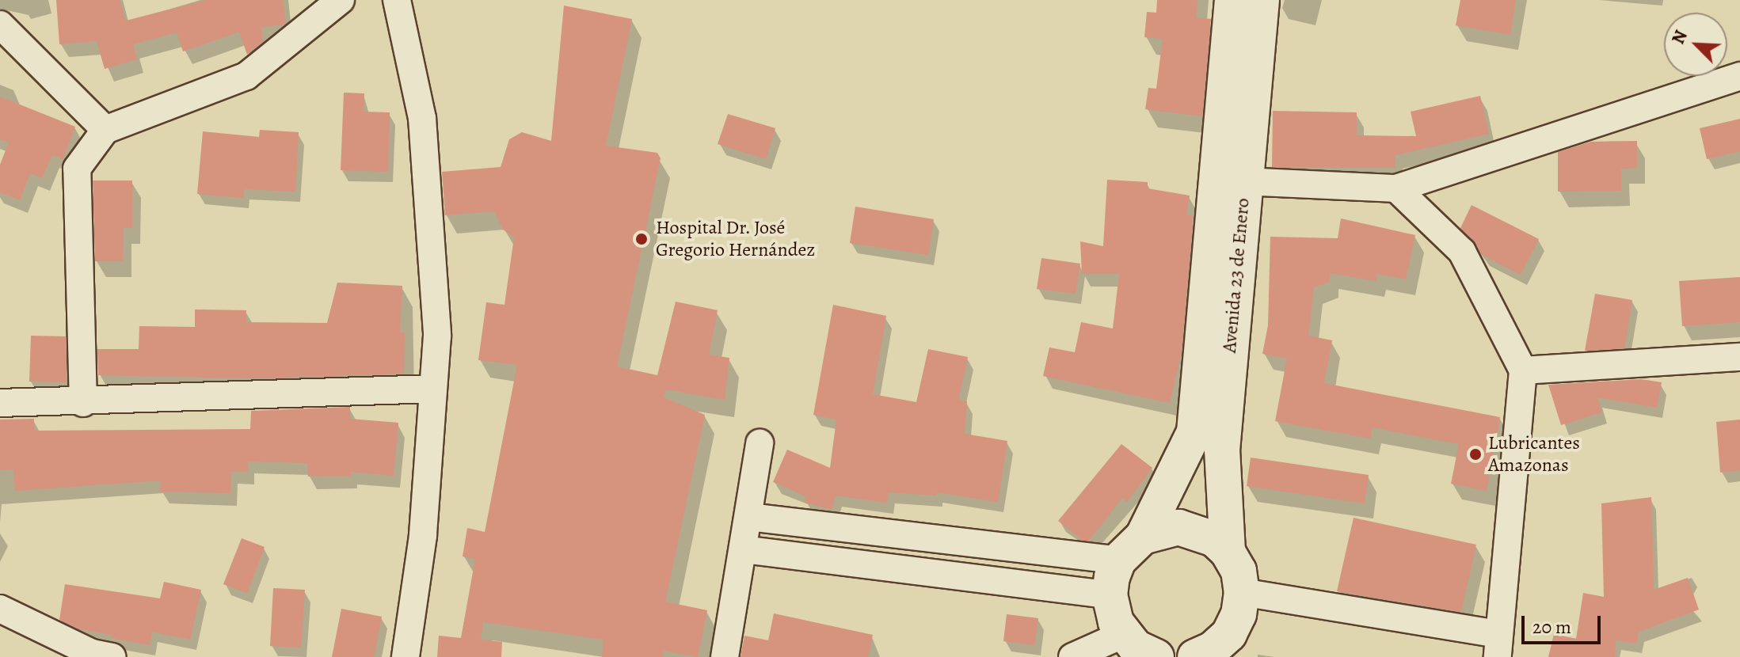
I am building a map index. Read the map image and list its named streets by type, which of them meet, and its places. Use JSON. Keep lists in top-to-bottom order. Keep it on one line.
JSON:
{"streets":{"main road":["Avenida 23 de Enero"]},"places":["Hospital Dr. José Gregorio Hernández","Lubricantes Amazonas"],"scale_bar":"20 m","north":"top left"}
